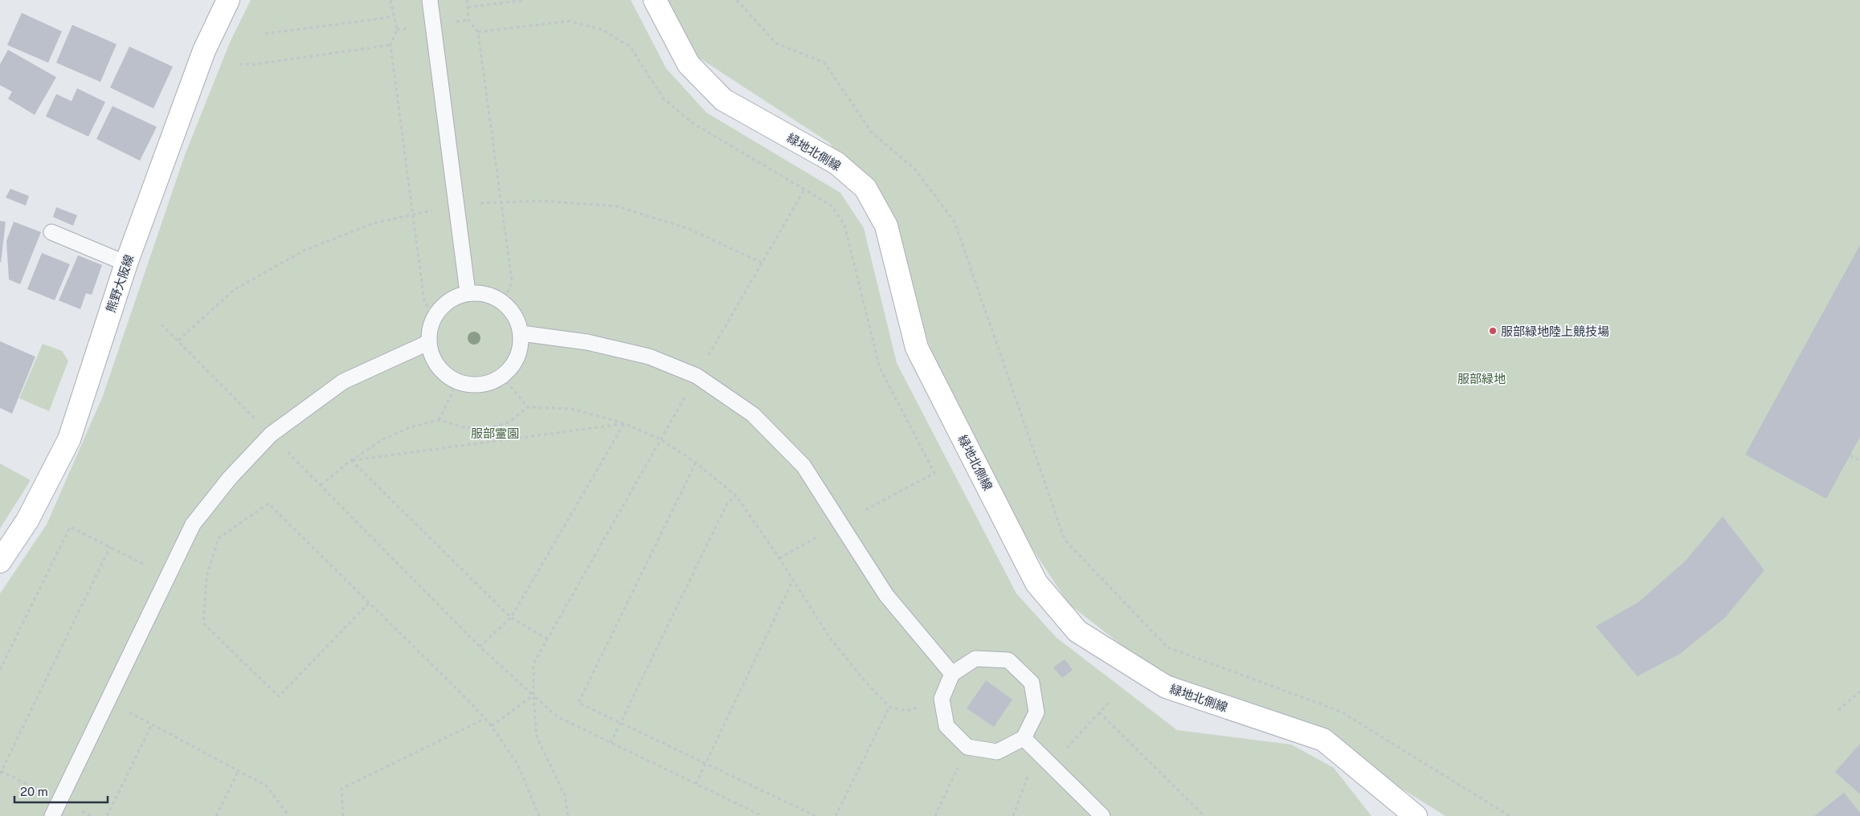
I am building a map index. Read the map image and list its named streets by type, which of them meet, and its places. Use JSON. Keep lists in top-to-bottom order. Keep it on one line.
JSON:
{"streets":{"street":["緑地北側線","熊野大阪線"]},"parks":["服部緑地","服部霊園"],"places":["服部緑地陸上競技場"],"scale_bar":"20 m"}
